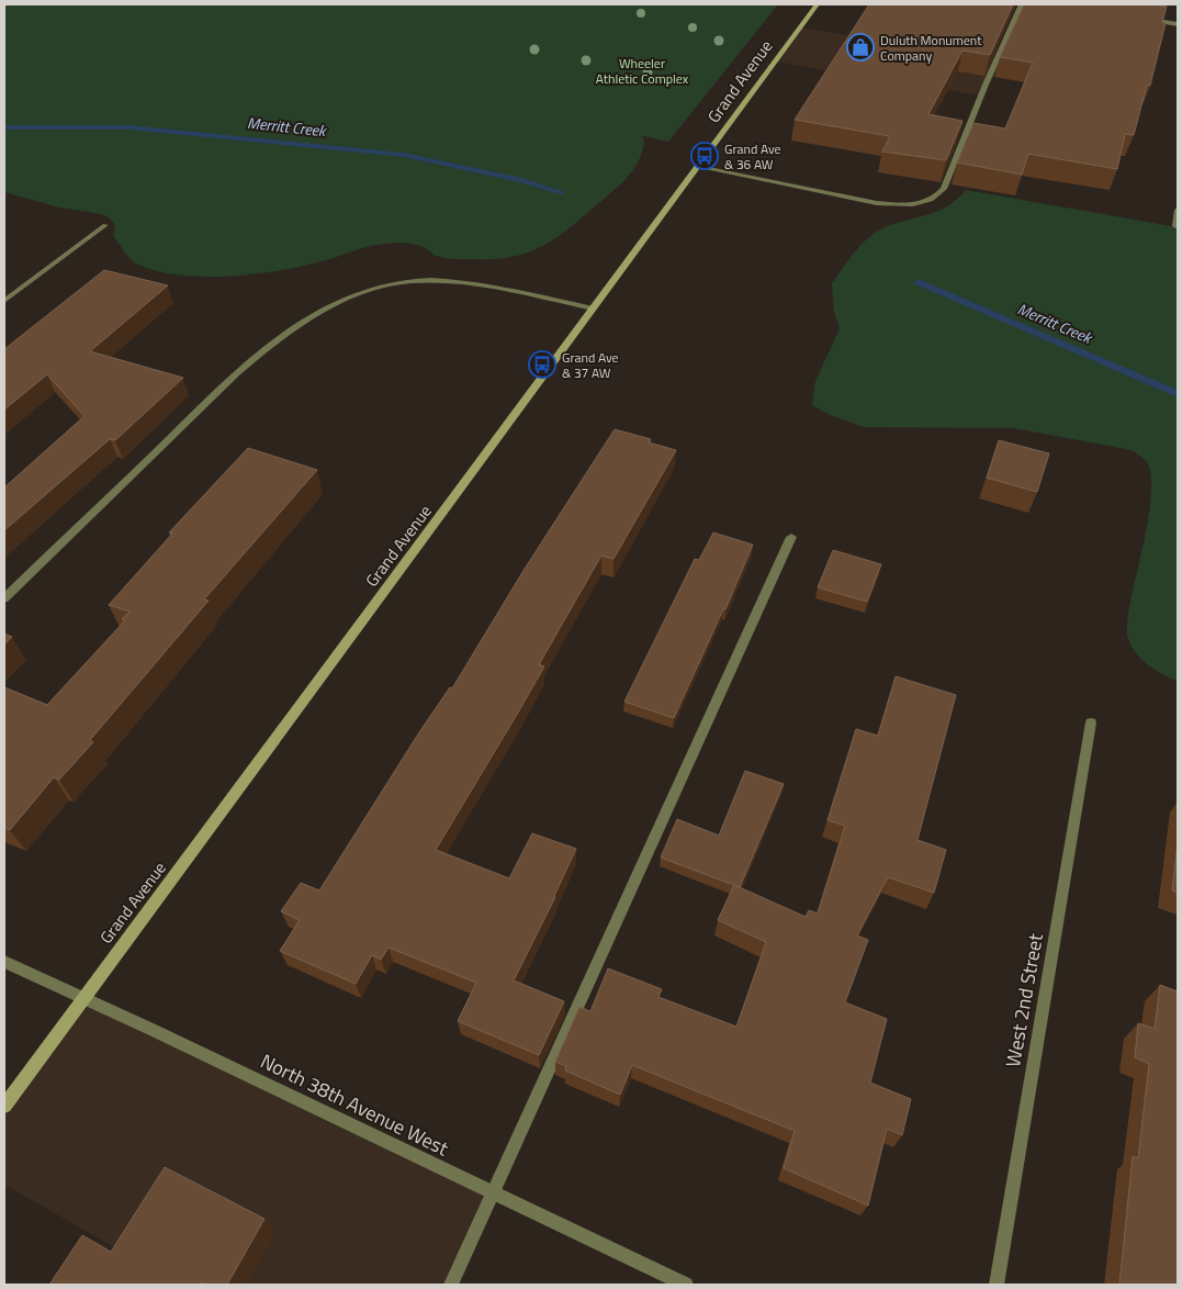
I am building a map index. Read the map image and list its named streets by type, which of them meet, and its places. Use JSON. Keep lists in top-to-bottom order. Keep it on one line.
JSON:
{"streets":{"main road":["Grand Avenue"],"street":["West 2nd Street","North 38th Avenue West"]},"crossings":[["Grand Avenue","North 38th Avenue West"]],"water":["Merritt Creek"],"parks":["Wheeler Athletic Complex"],"places":{"shop":["Duluth Monument Company"],"bus stop":["Grand Ave & 36 AW","Grand Ave & 37 AW"]}}
